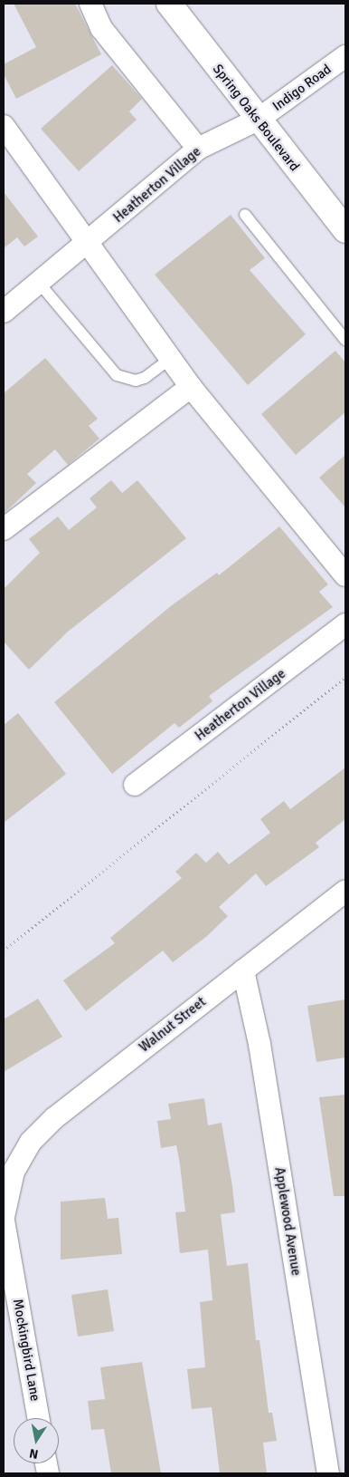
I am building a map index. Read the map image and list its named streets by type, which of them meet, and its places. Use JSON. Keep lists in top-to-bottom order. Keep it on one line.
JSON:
{"streets":{"street":["Indigo Road","Spring Oaks Boulevard","Heatherton Village","Walnut Street","Applewood Avenue","Mockingbird Lane"]},"crossings":[["Indigo Road","Spring Oaks Boulevard"],["Indigo Road","Heatherton Village"],["Spring Oaks Boulevard","Heatherton Village"],["Walnut Street","Applewood Avenue"]],"north":"bottom"}
